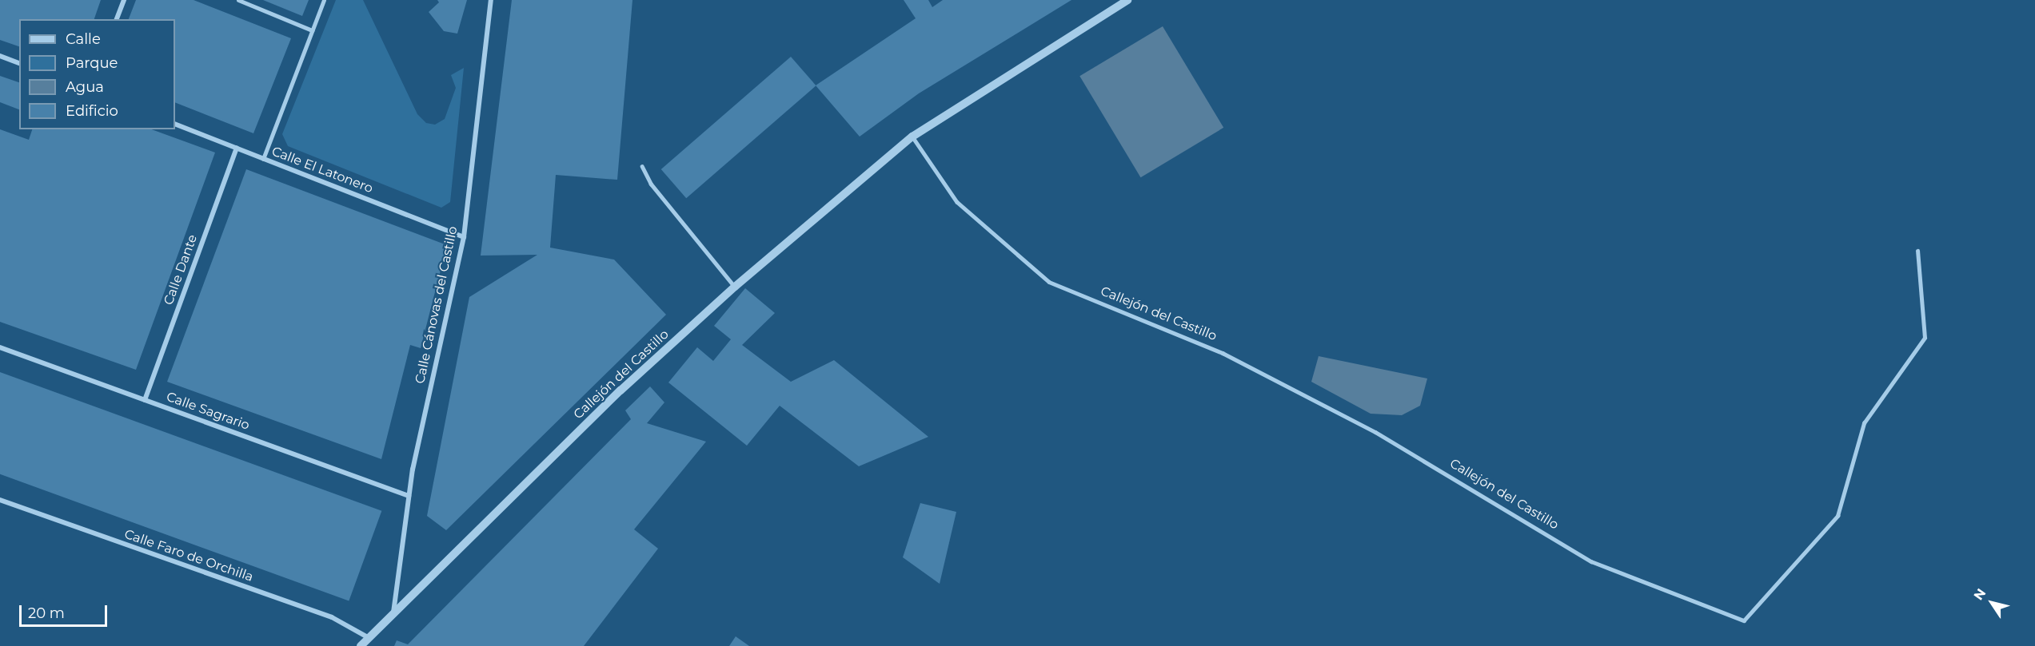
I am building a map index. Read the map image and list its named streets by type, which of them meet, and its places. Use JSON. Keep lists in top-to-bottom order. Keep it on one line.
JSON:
{"streets":{"street":["Calle El Latonero","Calle Dante","Calle Cánovas del Castillo","Callejón del Castillo","Calle Sagrario","Calle Faro de Orchilla"]},"crossings":[["Calle El Latonero","Calle Dante"],["Calle El Latonero","Calle Cánovas del Castillo"],["Calle Dante","Calle Sagrario"],["Calle Cánovas del Castillo","Callejón del Castillo"],["Calle Cánovas del Castillo","Calle Sagrario"],["Callejón del Castillo","Calle Faro de Orchilla"]],"legend":["Calle","Parque","Agua","Edificio"],"scale_bar":"20 m","north":"top left"}
